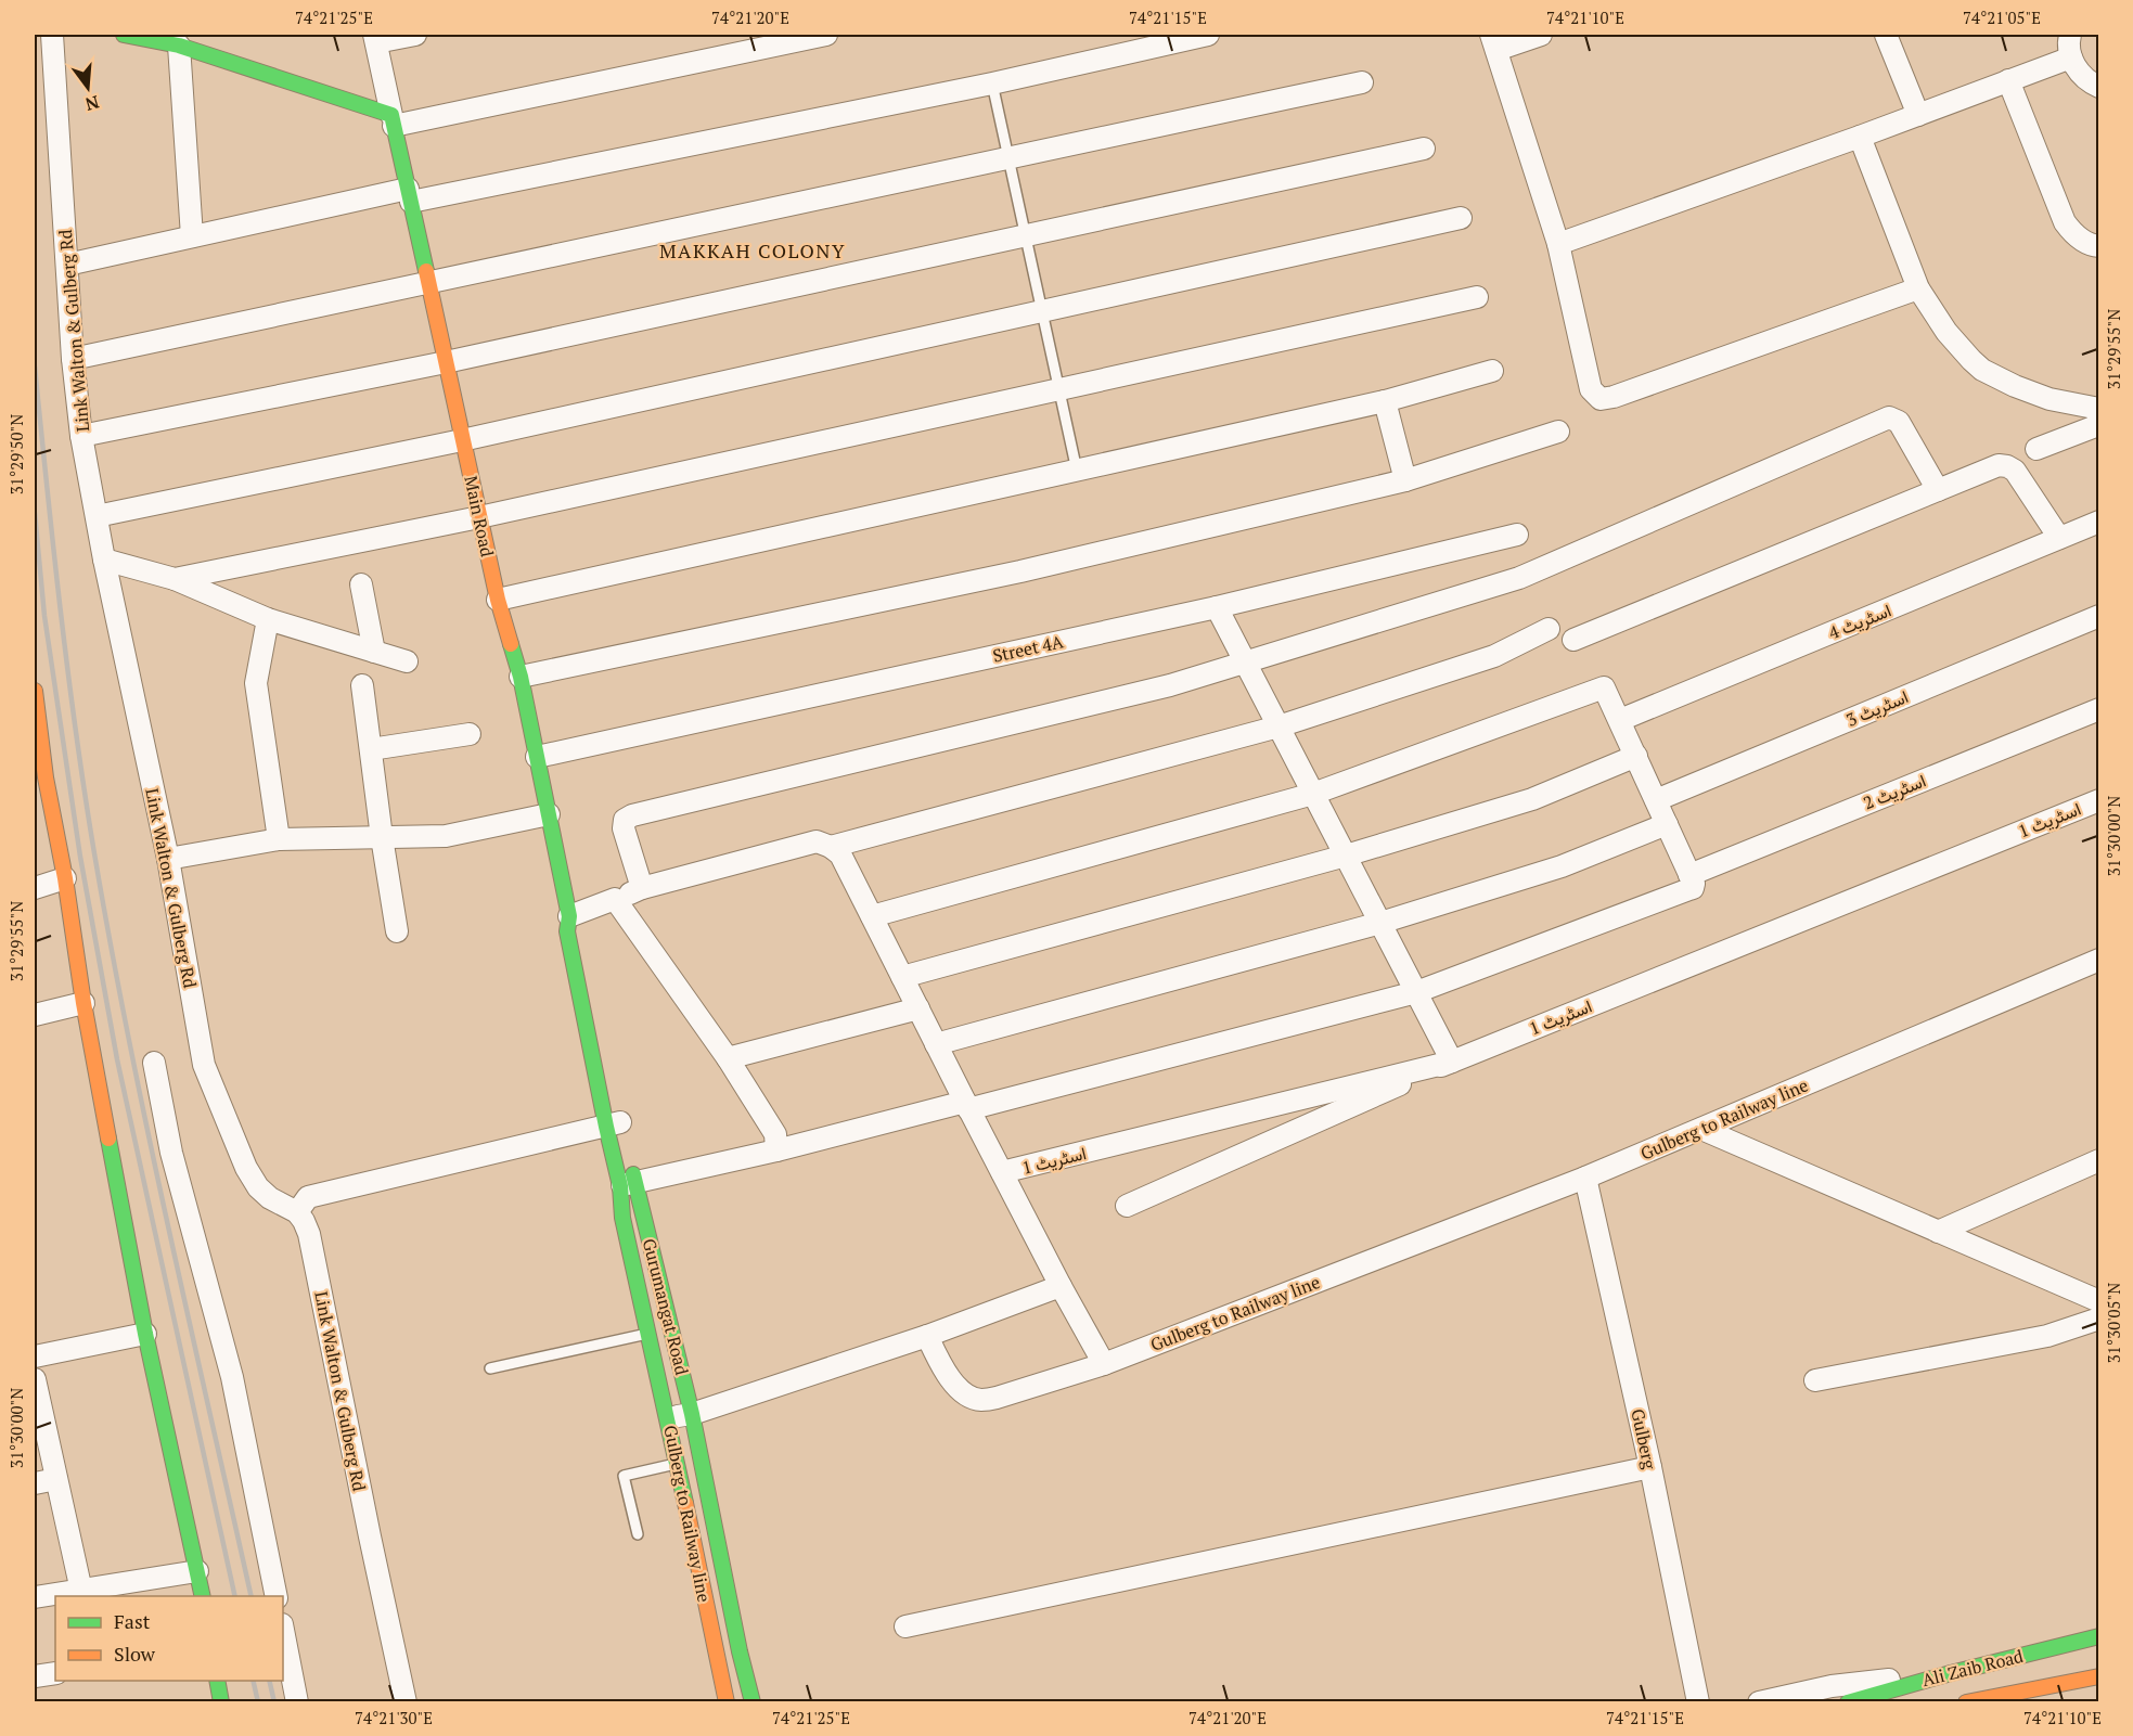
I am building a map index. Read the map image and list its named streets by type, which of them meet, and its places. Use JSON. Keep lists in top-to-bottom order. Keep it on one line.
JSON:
{"streets":{"street":["Link Walton & Gulberg Rd","Main Road","اسٹریٹ 4","Street 4A","اسٹریٹ 3","اسٹریٹ 2","اسٹریٹ 1","Gulberg to Railway line","Gurumangat Road","Gulberg","Ali Zaib Road"]},"crossings":[["Main Road","Street 4A"],["Gulberg to Railway line","Gurumangat Road"],["Gulberg to Railway line","Gulberg"]],"districts":["MAKKAH COLONY"],"legend":["Fast","Slow"],"north":"bottom","coordinates":["74°21'25\"E","74°21'20\"E","74°21'15\"E","74°21'10\"E","74°21'05\"E","31°29'55\"N","31°29'50\"N","31°30'00\"N","31°30'05\"N","74°21'30\"E"]}
